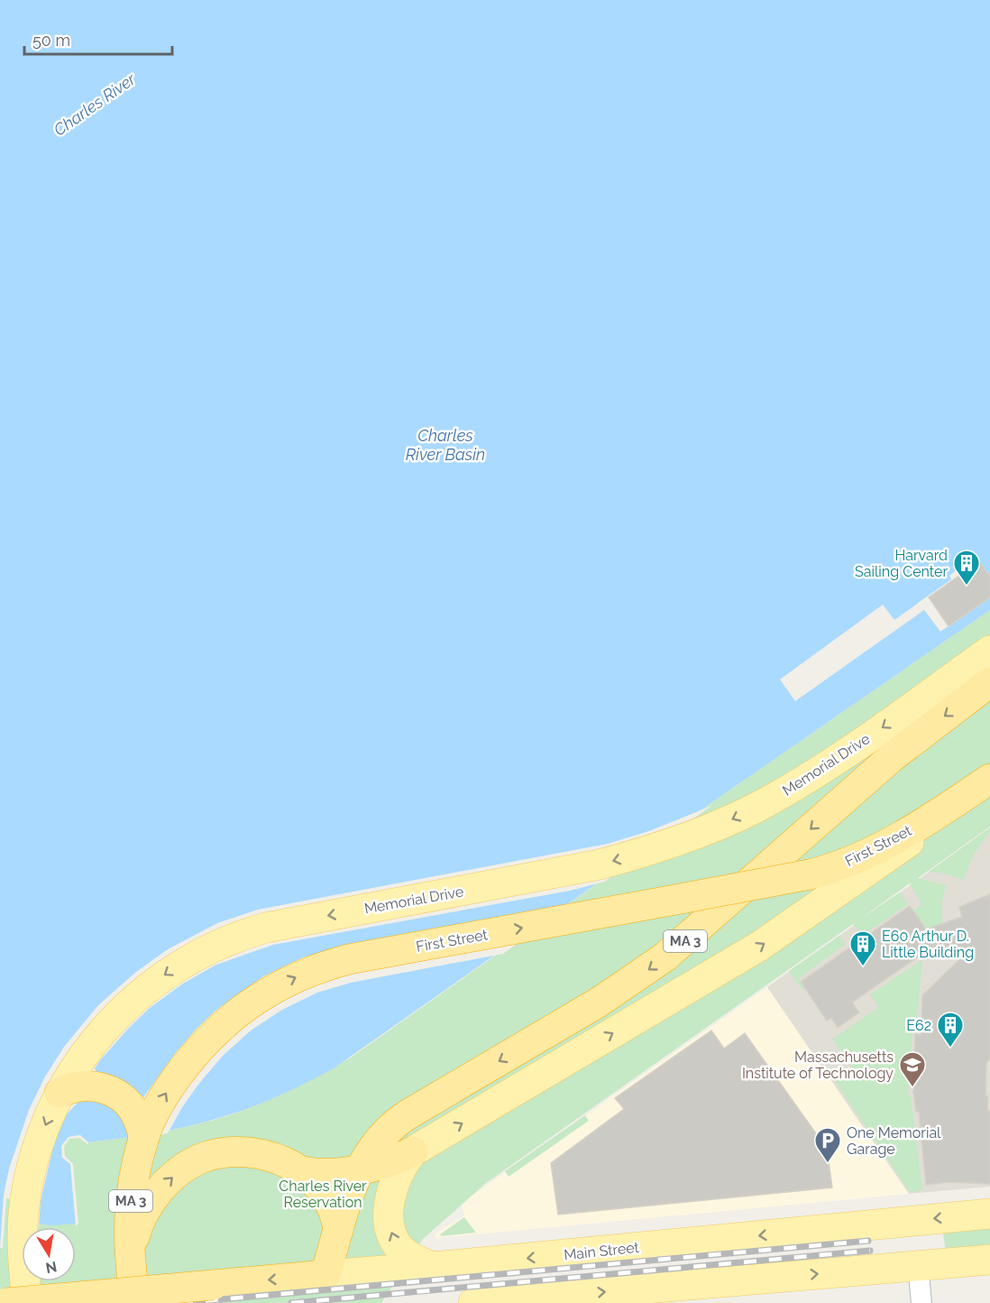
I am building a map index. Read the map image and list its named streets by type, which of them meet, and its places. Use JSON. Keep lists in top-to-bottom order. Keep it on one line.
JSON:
{"streets":{"highway":["First Street","MA 3","Main Street"],"main road":["Memorial Drive"]},"crossings":[["MA 3","Main Street"]],"water":["Charles River","Charles River Basin"],"parks":["Charles River Reservation"],"places":{"building":["Harvard Sailing Center","E60 Arthur D. Little Building","E62"],"school or university":["Massachusetts Institute of Technology"],"parking":["One Memorial Garage"]},"scale_bar":"50 m","north":"bottom"}
